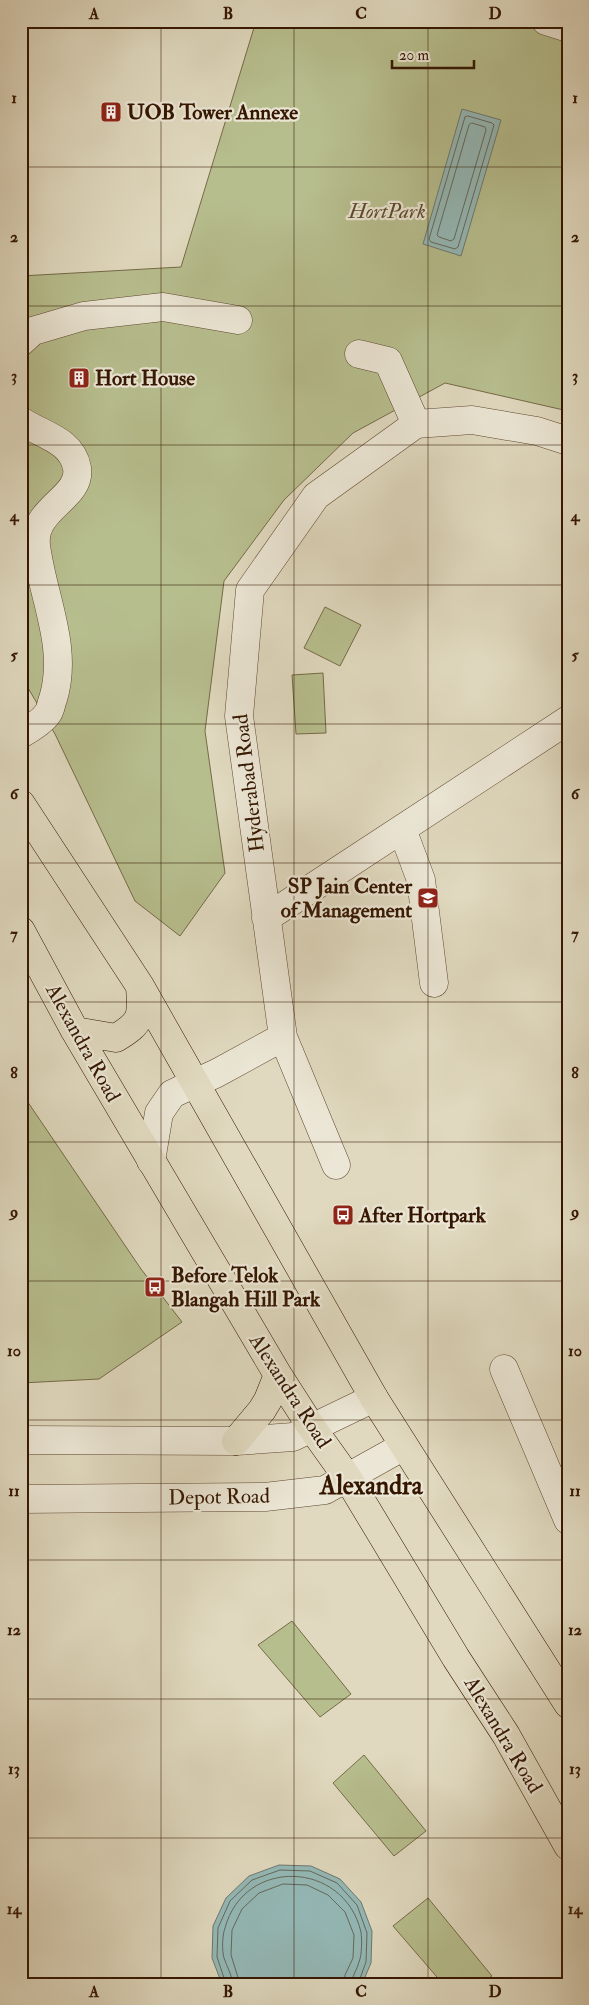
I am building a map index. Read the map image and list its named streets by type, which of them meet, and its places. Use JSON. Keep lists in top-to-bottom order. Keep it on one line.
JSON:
{"streets":{"main road":["Alexandra Road"],"street":["Hyderabad Road","Depot Road"]},"crossings":[["Alexandra Road","Depot Road"]],"districts":["Alexandra"],"parks":["HortPark"],"places":{"building":["UOB Tower Annexe","Hort House"],"school or university":["SP Jain Center of Management"],"bus stop":["After Hortpark","Before Telok Blangah Hill Park"]},"scale_bar":"20 m","grid":{"columns":["A","B","C","D"],"rows":["1","2","3","4","5","6","7","8","9","10","11","12","13","14"]}}
